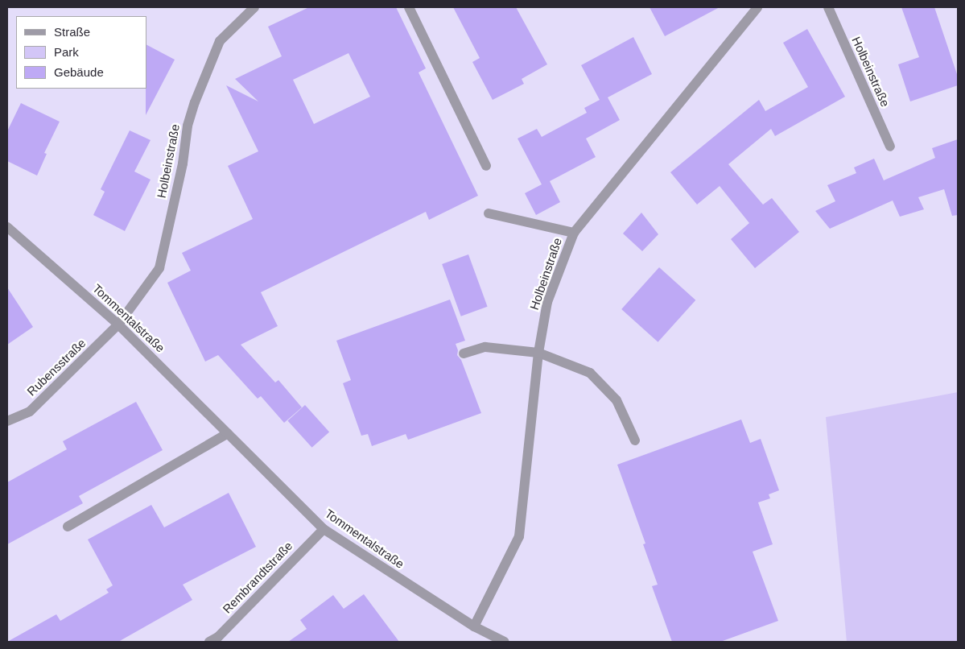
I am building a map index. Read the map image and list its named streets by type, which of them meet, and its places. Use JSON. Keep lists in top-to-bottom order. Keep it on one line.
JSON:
{"streets":{"street":["Holbeinstraße","Tommentalstraße","Rubensstraße","Rembrandtstraße"]},"crossings":[["Holbeinstraße","Tommentalstraße"],["Holbeinstraße","Rubensstraße"],["Tommentalstraße","Rubensstraße"],["Tommentalstraße","Rembrandtstraße"]],"legend":["Straße","Park","Gebäude"]}
